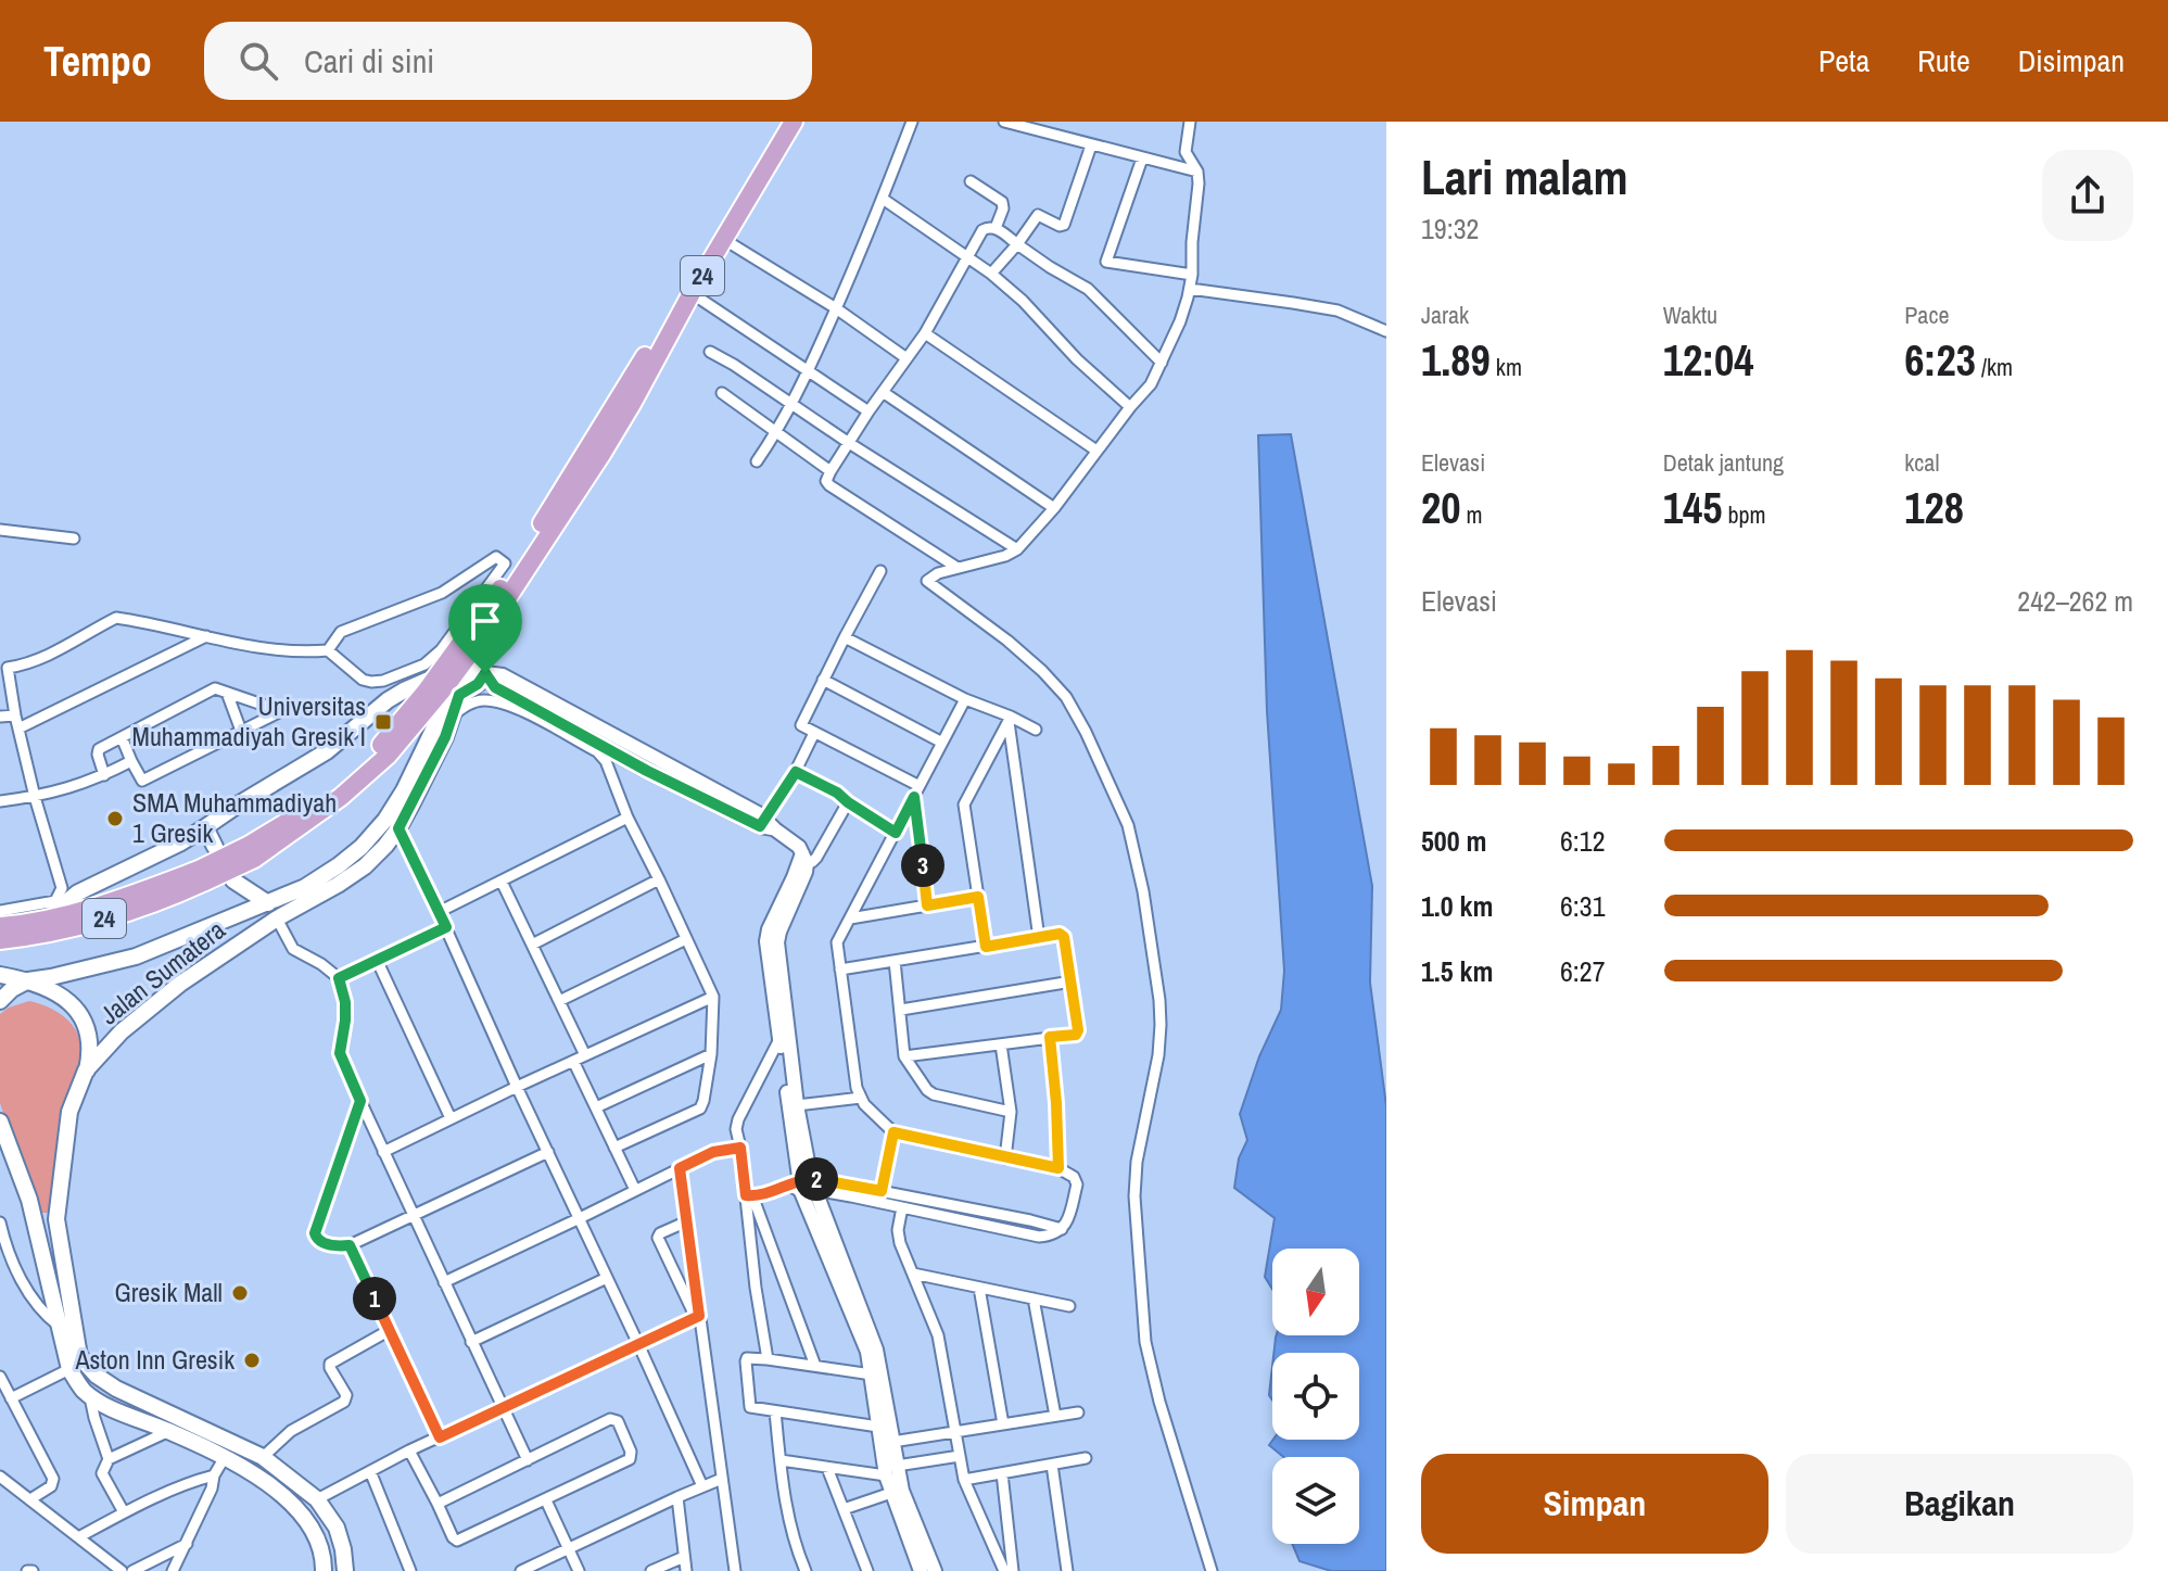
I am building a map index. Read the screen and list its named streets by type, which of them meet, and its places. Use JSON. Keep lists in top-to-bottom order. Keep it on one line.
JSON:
{"streets":{"highway":["24"],"main road":["Jalan Sumatera"]},"crossings":[["24","Jalan Sumatera"]],"places":{"transit":["Universitas Muhammadiyah Gresik I"],"other":["SMA Muhammadiyah 1 Gresik","Gresik Mall","Aston Inn Gresik"]},"north":"bottom","page":{"header":"Tempo","search":"Cari di sini","nav":["Peta","Rute","Disimpan"],"heading":["Lari malam","19:32"],"stats":[["Jarak","1.89 km"],["Waktu","12:04"],["Pace","6:23 /km"],["Elevasi","20 m"],["Detak jantung","145 bpm"],["kcal","128"]],"chart":["Elevasi","242–262 m"],"list":[{"name":"500 m","note":"6:12"},{"name":"1.0 km","note":"6:31"},{"name":"1.5 km","note":"6:27"}],"pins":["3","2","1"],"buttons":["Simpan","Bagikan"]}}
